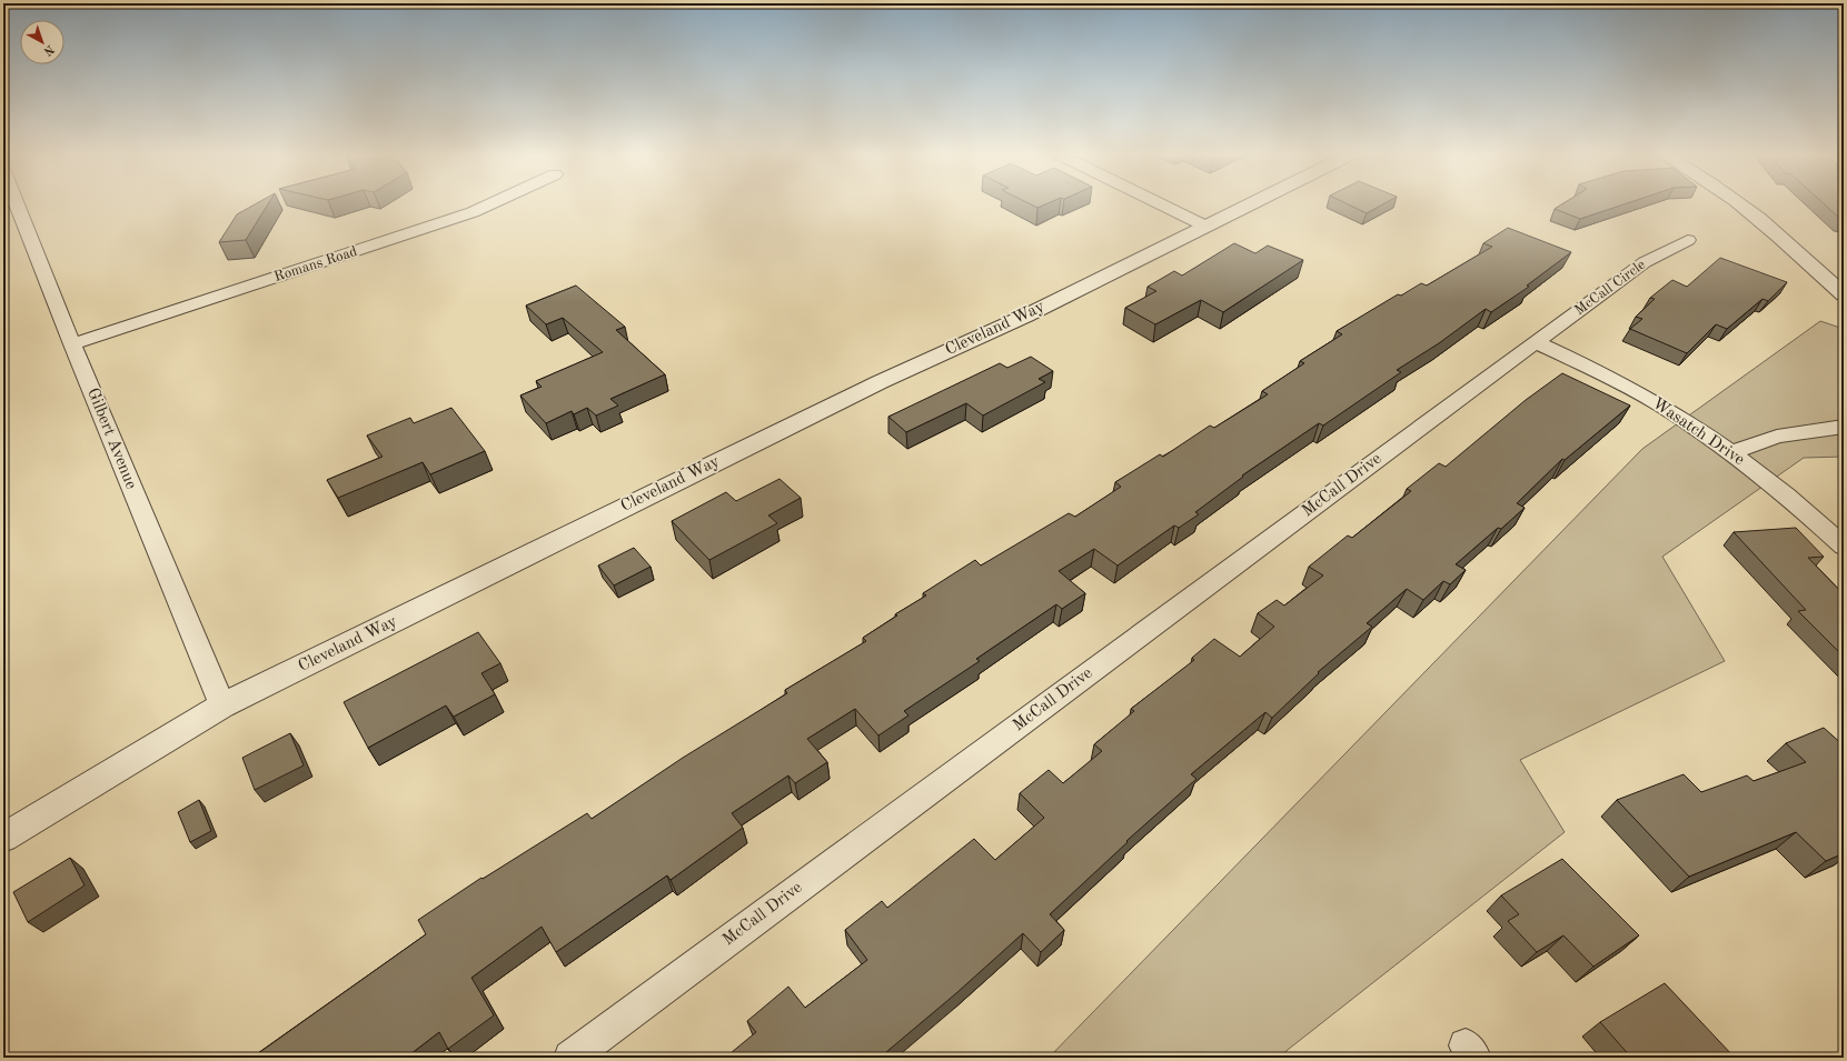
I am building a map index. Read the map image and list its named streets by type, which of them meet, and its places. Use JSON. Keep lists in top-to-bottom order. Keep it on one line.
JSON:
{"streets":{"street":["Romans Road","McCall Circle","Cleveland Way","Wasatch Drive","Gilbert Avenue","McCall Drive"]},"crossings":[["Romans Road","Gilbert Avenue"],["McCall Circle","Wasatch Drive"],["McCall Circle","McCall Drive"],["Cleveland Way","Gilbert Avenue"],["Wasatch Drive","McCall Drive"]],"north":"bottom right"}
